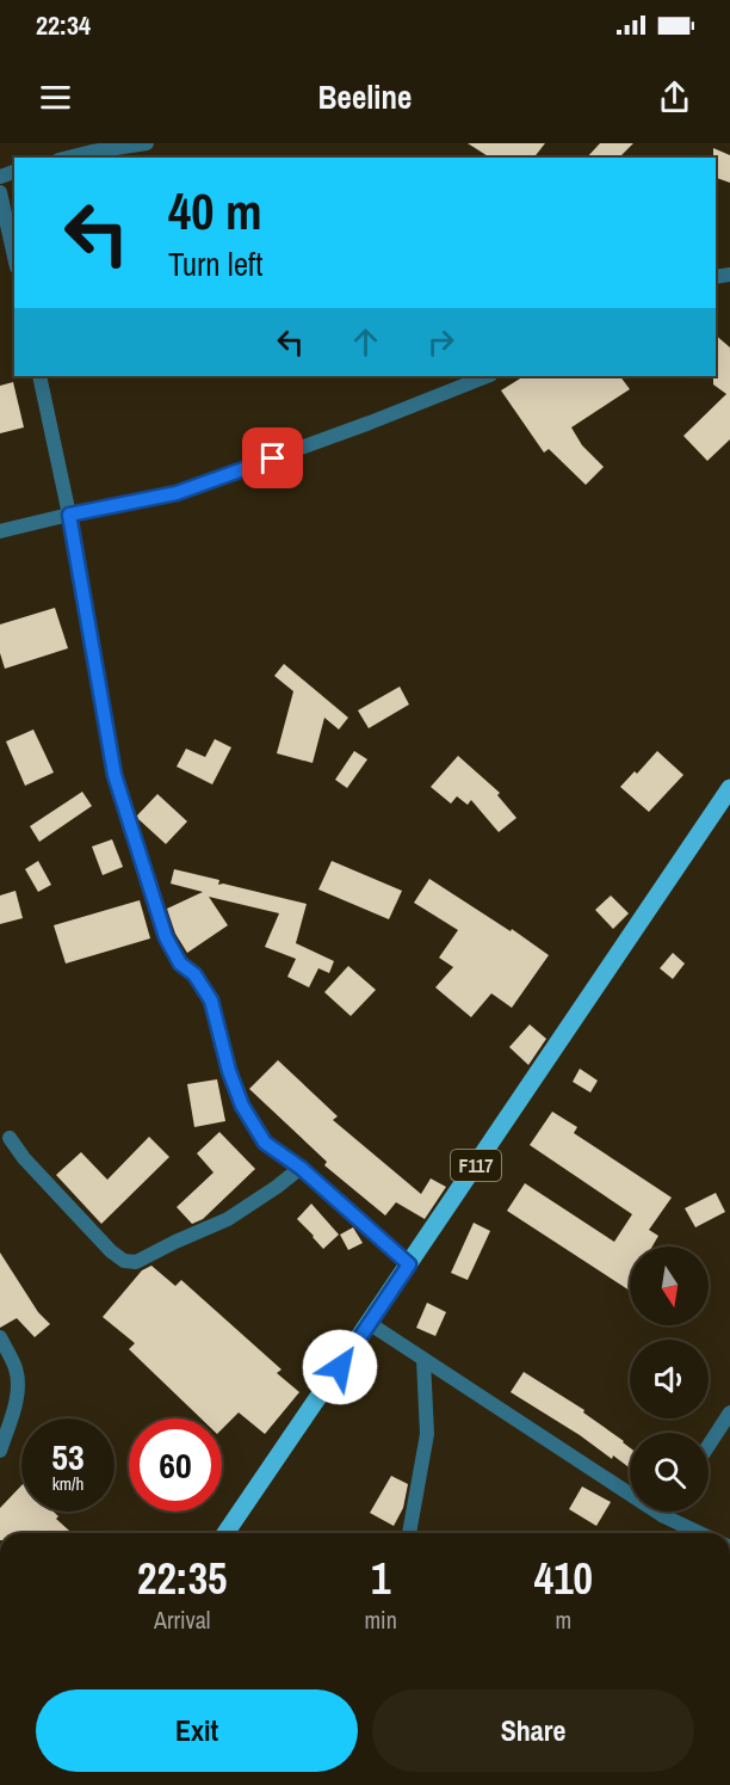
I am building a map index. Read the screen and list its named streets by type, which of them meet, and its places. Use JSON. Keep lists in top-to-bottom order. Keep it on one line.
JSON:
{"streets":{"main road":["F117"]},"north":"bottom","page":{"status":"22:34","header":"Beeline","turn":["40 m","Turn left"],"speed":"53 km/h","limit":"60","eta":["22:35","Arrival","1","min","410","m"],"buttons":["Exit","Share"]}}
